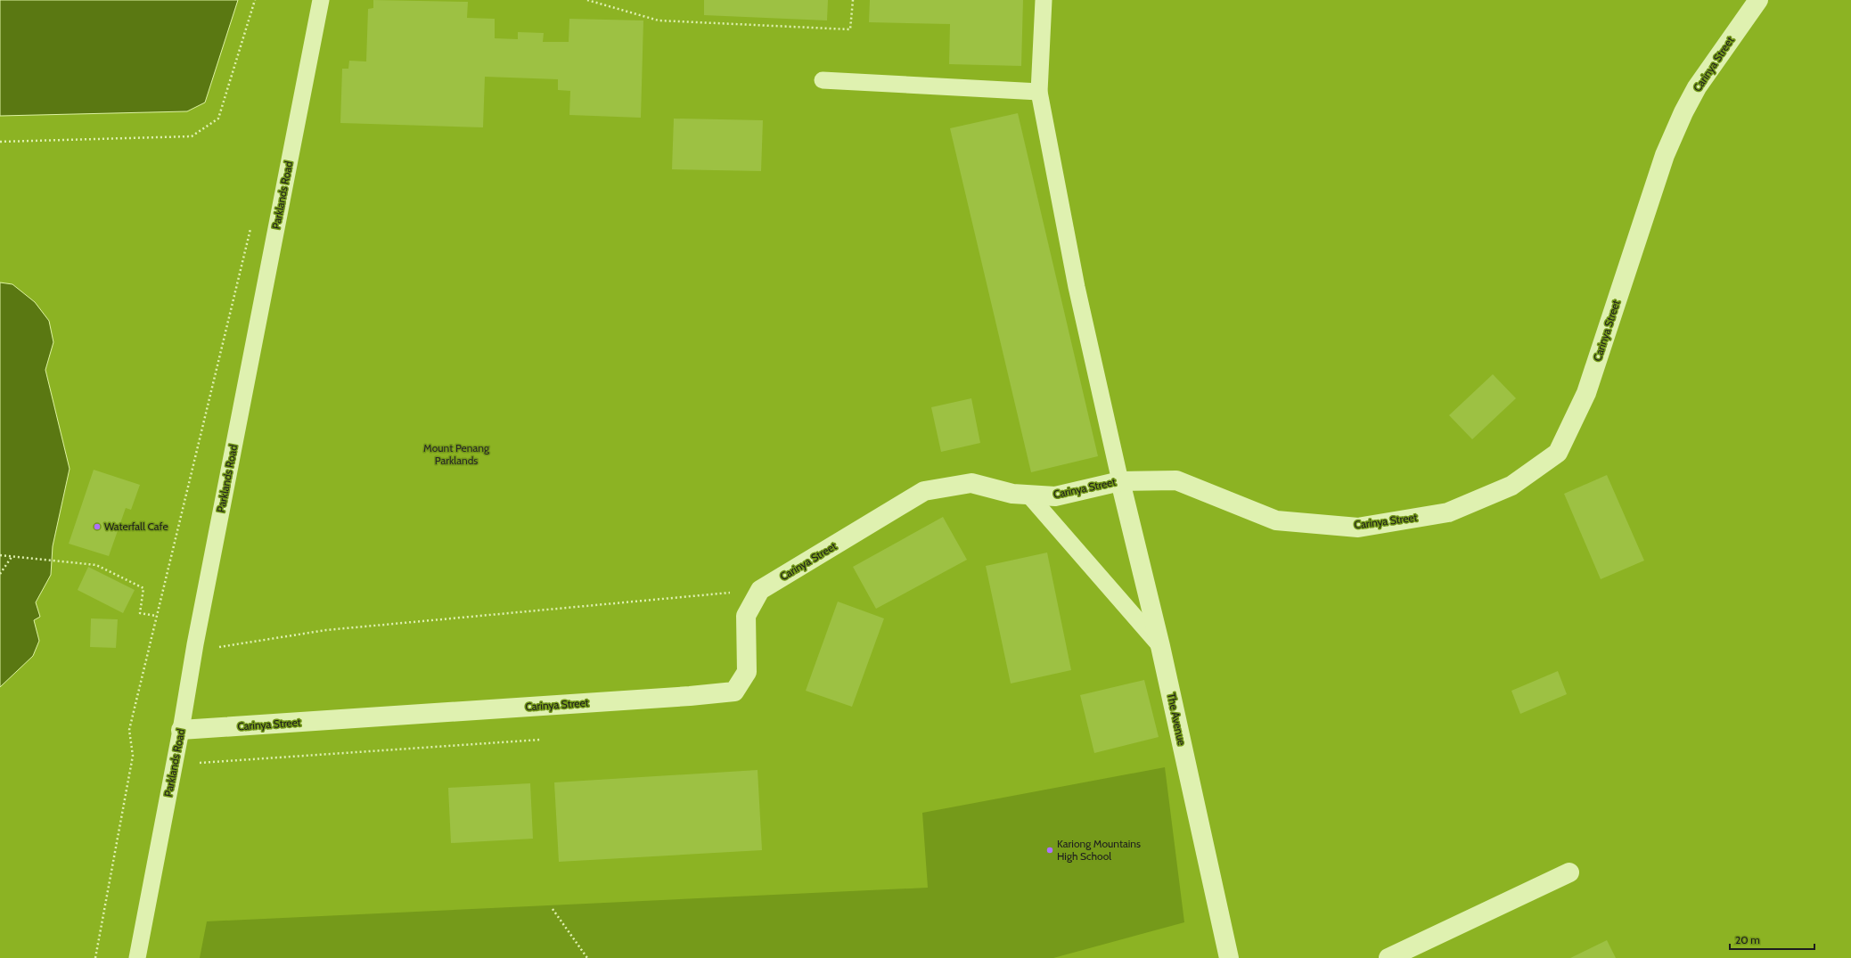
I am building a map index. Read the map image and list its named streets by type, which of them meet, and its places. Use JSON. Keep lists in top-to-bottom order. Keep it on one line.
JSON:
{"streets":{"street":["Carinya Street","The Avenue"],"lane":["Parklands Road"]},"crossings":[["Carinya Street","Parklands Road"],["Carinya Street","The Avenue"]],"parks":["Mount Penang Parklands"],"places":["Waterfall Cafe","Kariong Mountains High School"],"scale_bar":"20 m"}
